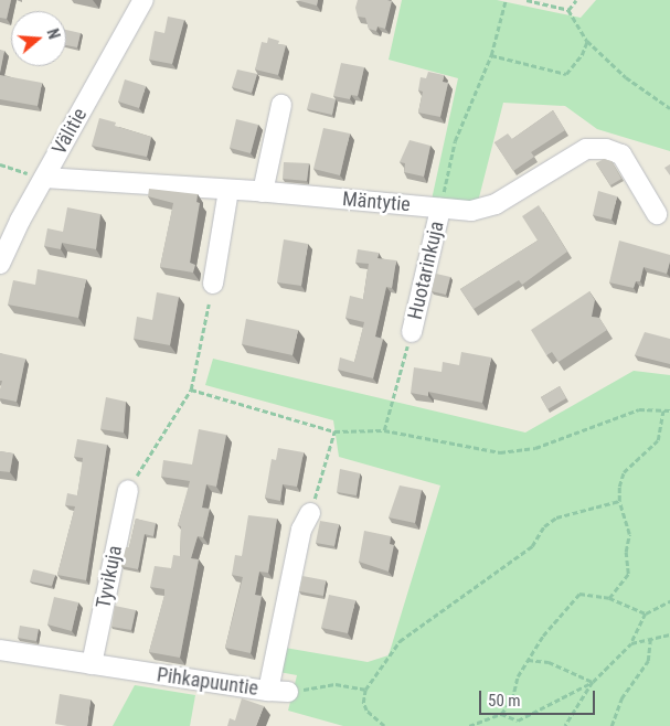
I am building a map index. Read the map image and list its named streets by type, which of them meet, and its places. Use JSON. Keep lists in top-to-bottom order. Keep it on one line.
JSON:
{"streets":{"street":["Välitie","Mäntytie","Huotarinkuja","Tyvikuja","Pihkapuuntie"]},"crossings":[["Välitie","Mäntytie"],["Mäntytie","Huotarinkuja"],["Tyvikuja","Pihkapuuntie"]],"scale_bar":"50 m","north":"right"}
